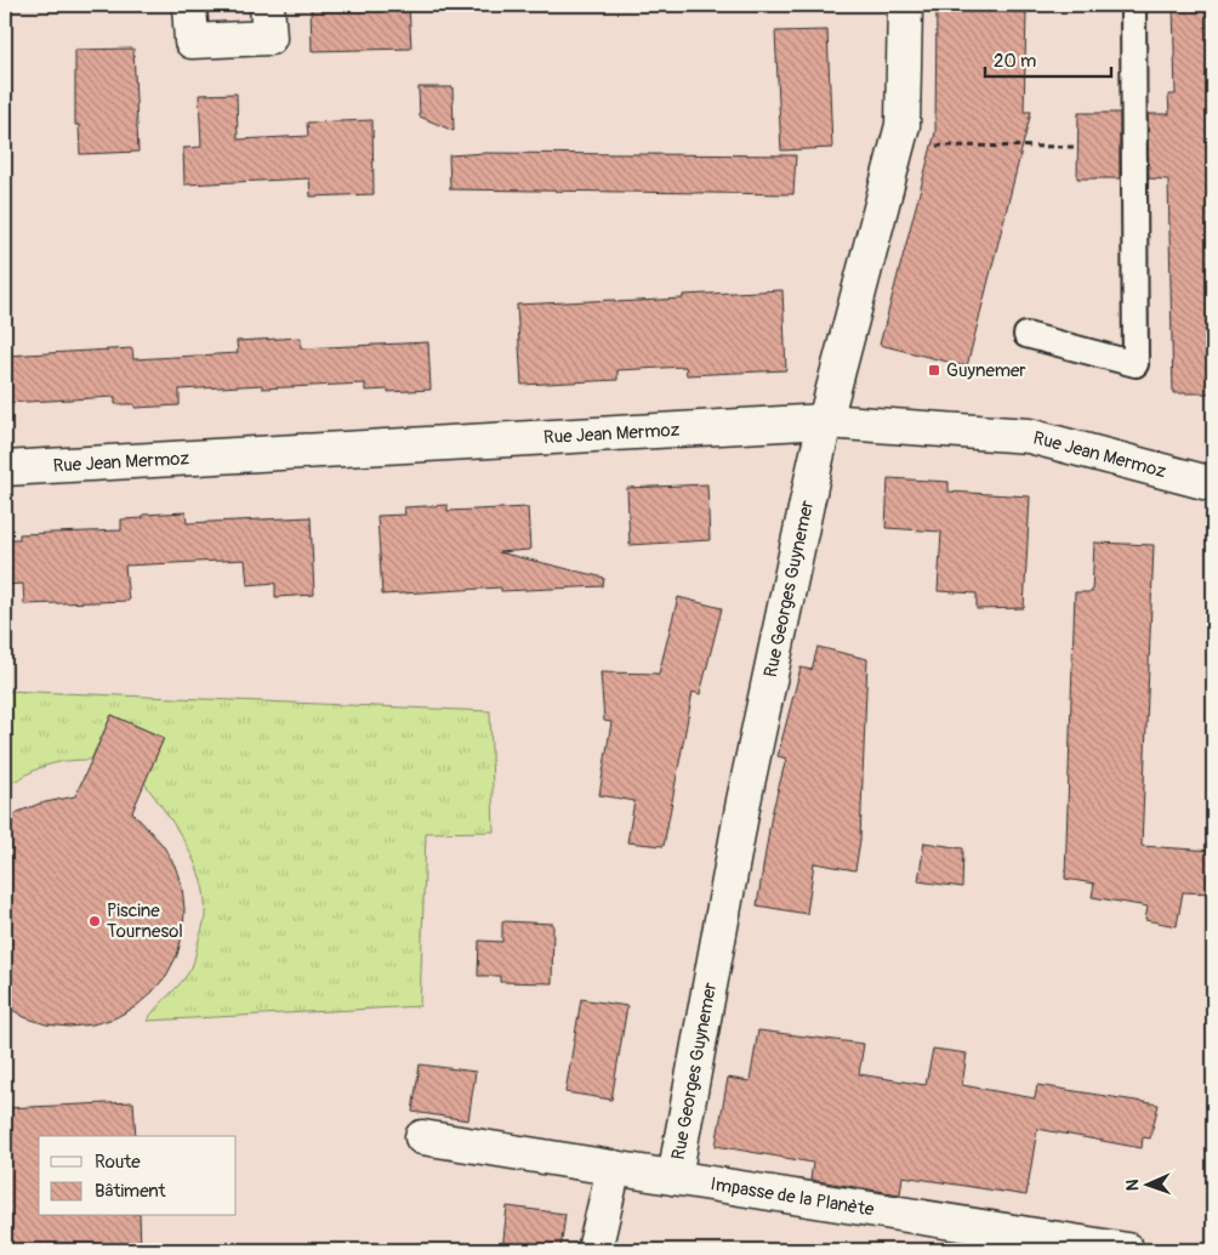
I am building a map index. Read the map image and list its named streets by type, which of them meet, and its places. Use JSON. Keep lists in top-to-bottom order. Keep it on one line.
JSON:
{"streets":{"street":["Rue Jean Mermoz","Rue Georges Guynemer","Impasse de la Planète"]},"crossings":[["Rue Jean Mermoz","Rue Georges Guynemer"],["Rue Georges Guynemer","Impasse de la Planète"]],"places":{"transit":["Guynemer"],"other":["Piscine Tournesol"]},"legend":["Route","Bâtiment"],"scale_bar":"20 m","north":"left"}
